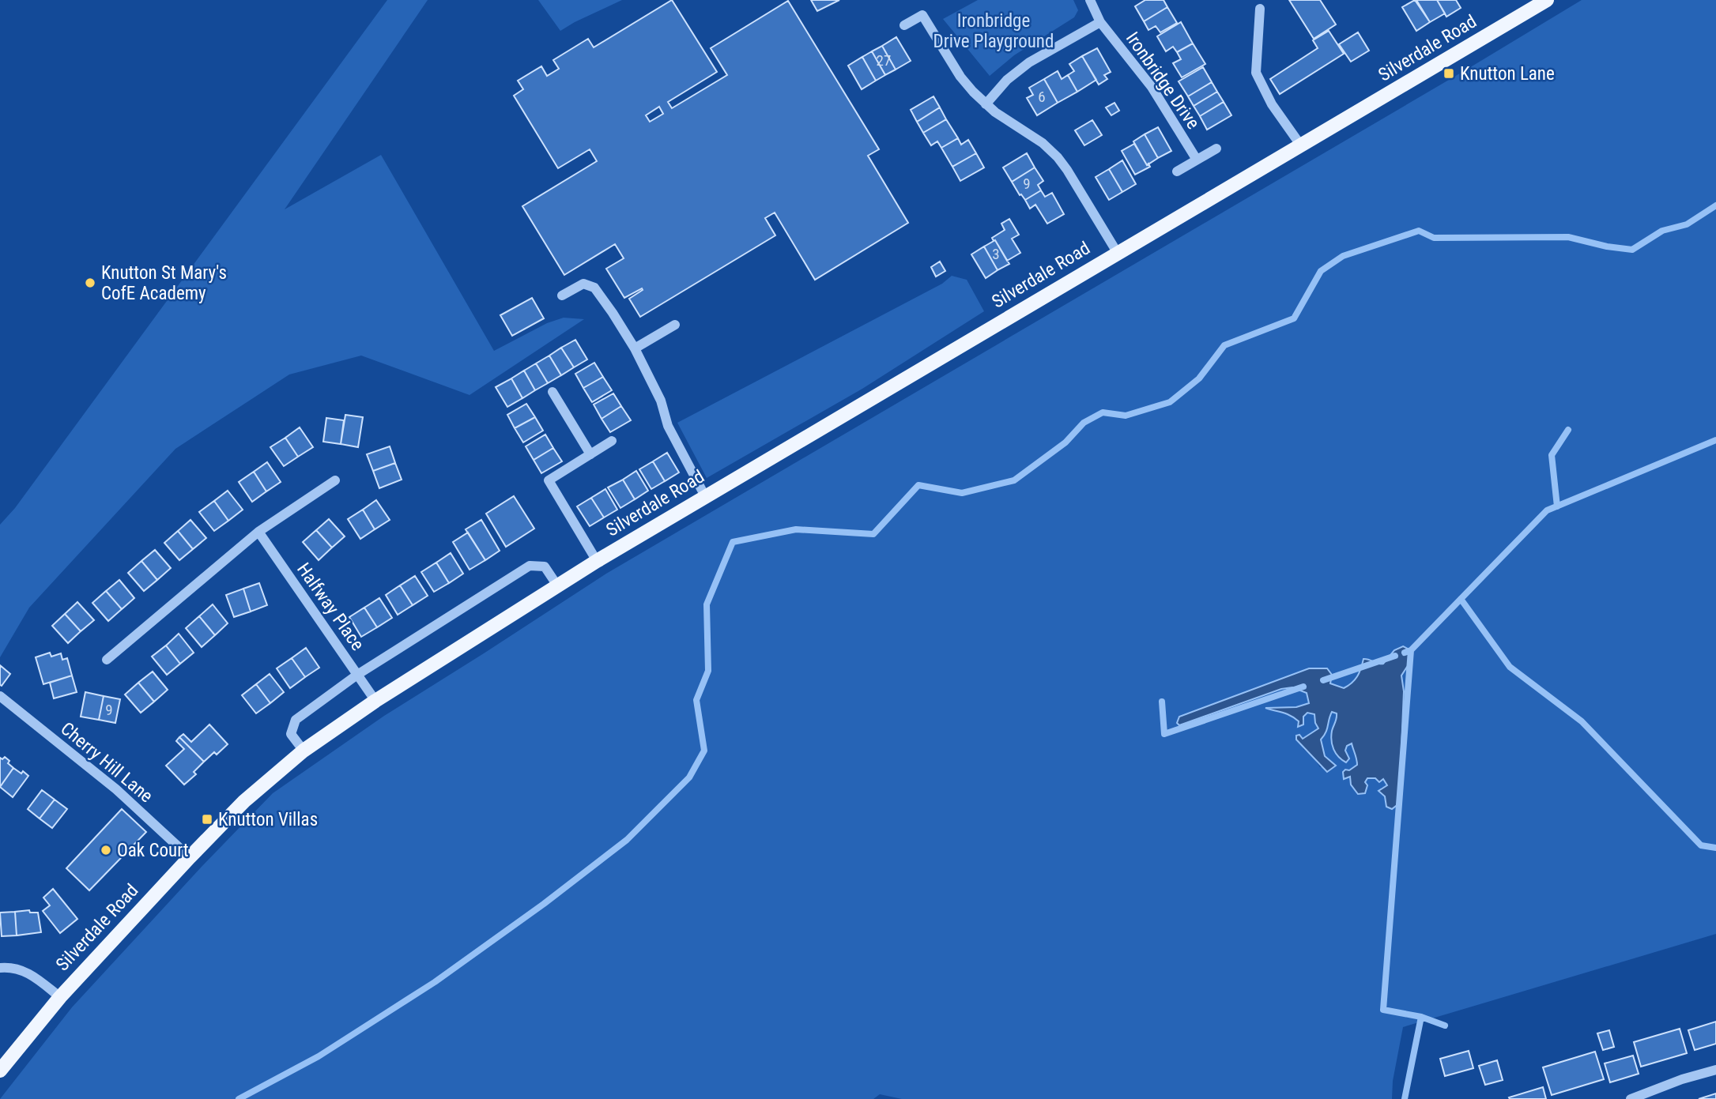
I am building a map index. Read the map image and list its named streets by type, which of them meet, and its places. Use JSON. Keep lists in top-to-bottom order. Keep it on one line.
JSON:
{"streets":{"main road":["Silverdale Road"],"street":["Ironbridge Drive","Halfway Place","Cherry Hill Lane"]},"crossings":[["Silverdale Road","Halfway Place"],["Silverdale Road","Cherry Hill Lane"]],"parks":["Ironbridge Drive Playground"],"places":{"transit":["Knutton Lane","Knutton Villas"],"other":["Knutton St Mary's CofE Academy","Oak Court"]},"house_numbers":["27","6","9","3","9"]}
